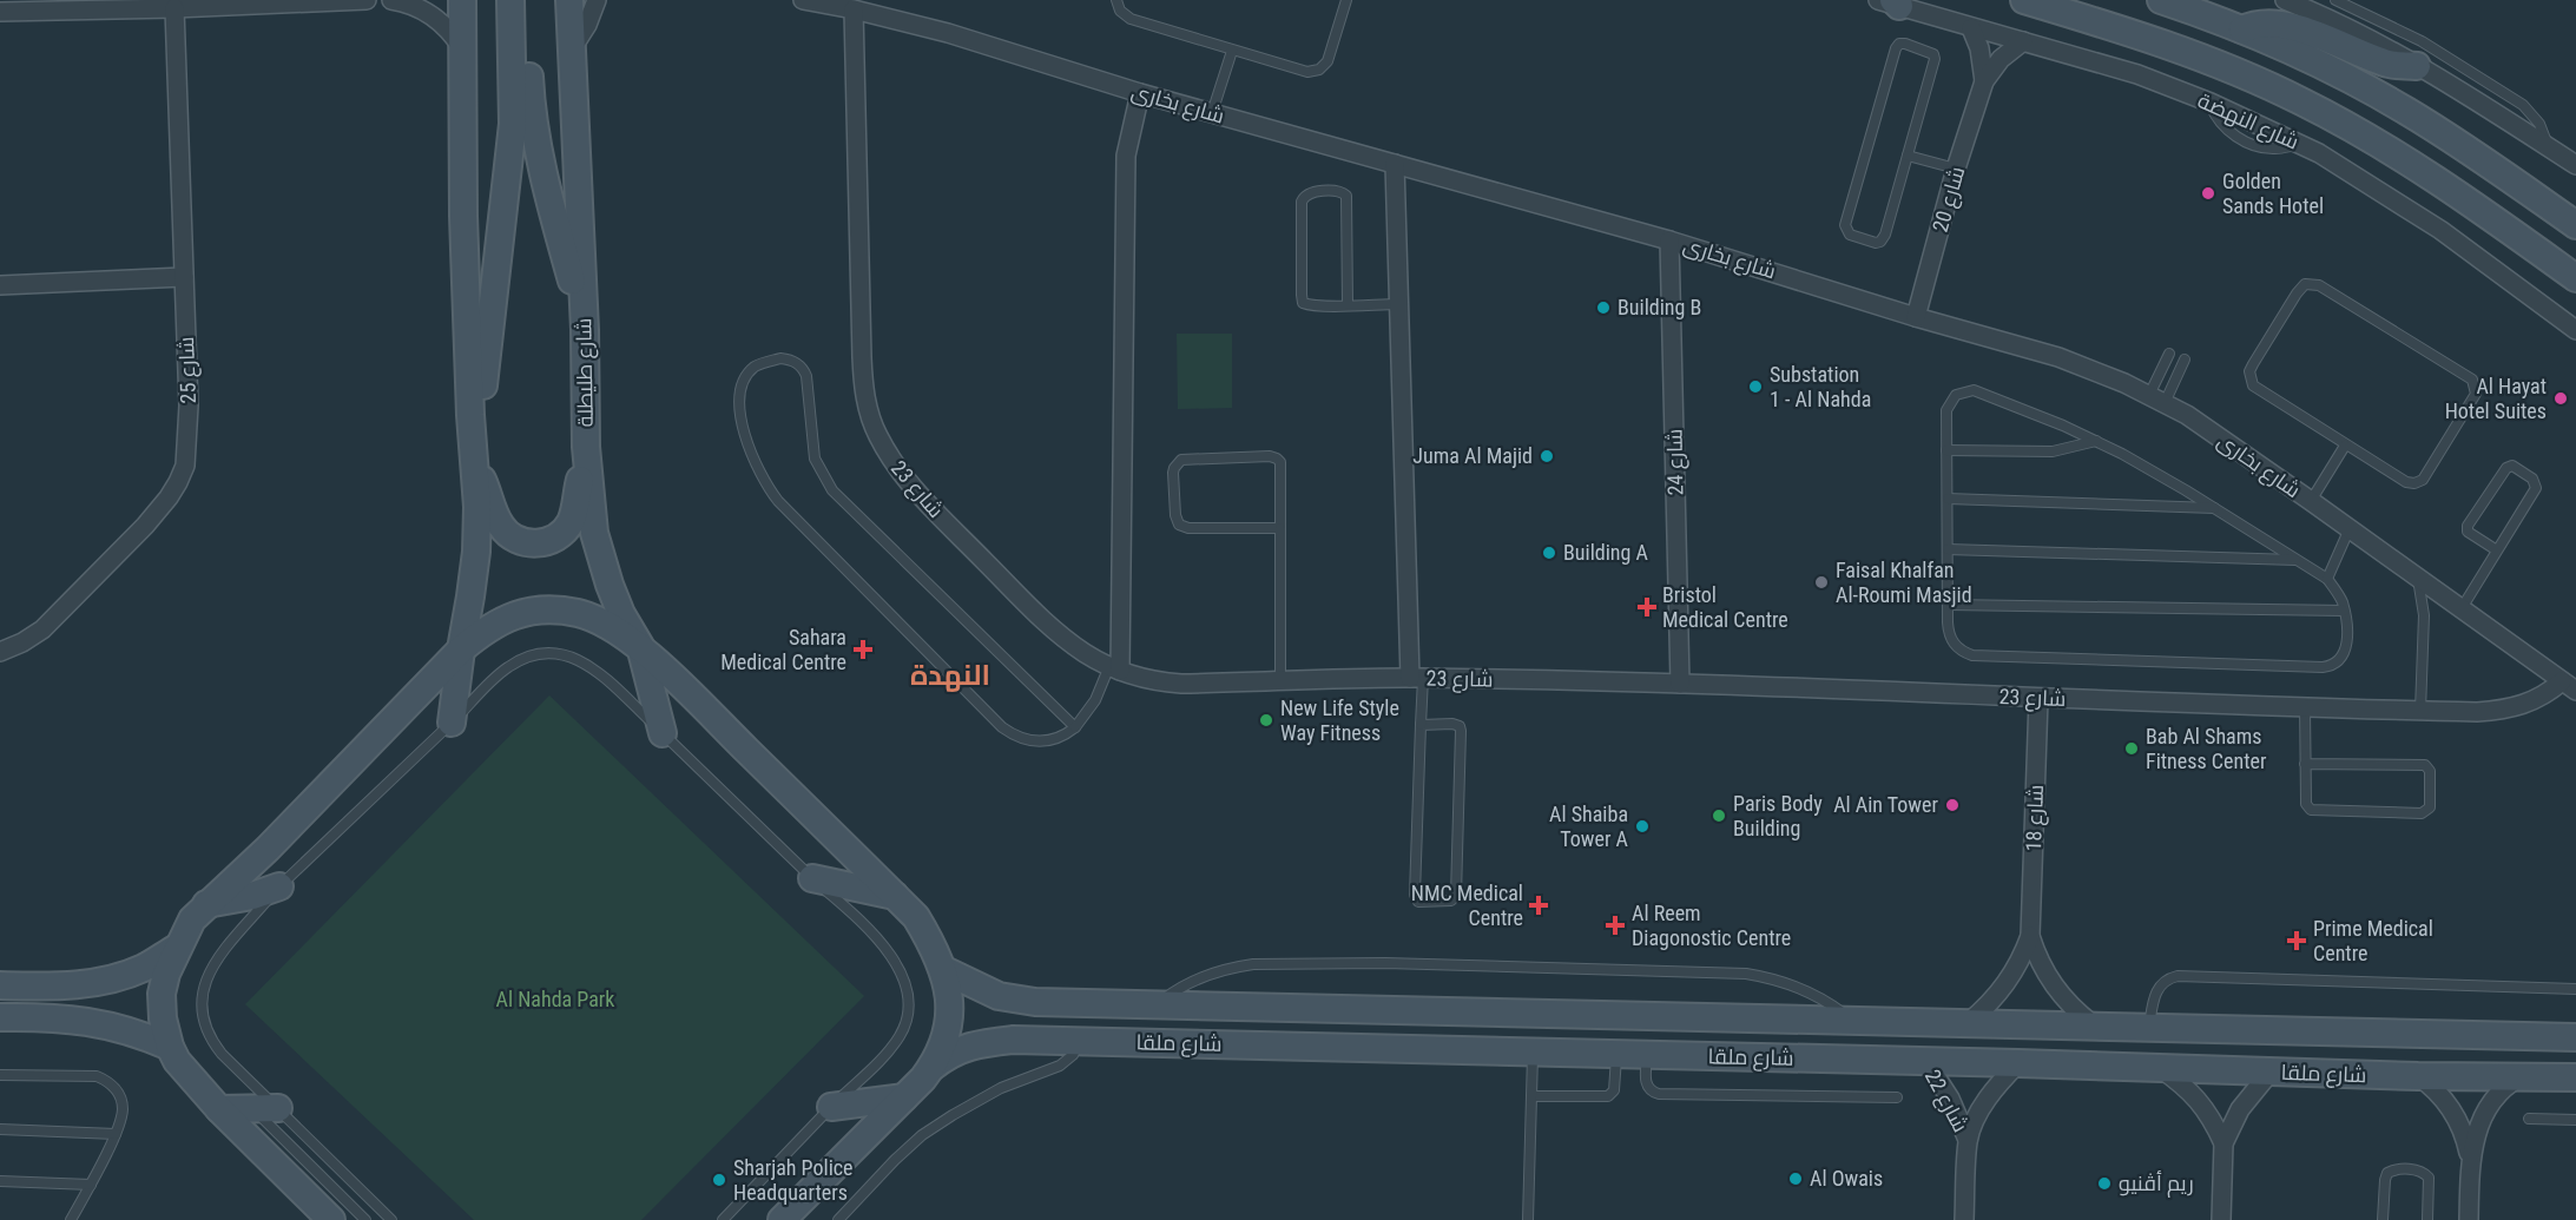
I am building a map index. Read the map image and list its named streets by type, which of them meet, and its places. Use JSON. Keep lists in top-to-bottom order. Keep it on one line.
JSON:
{"streets":{"street":["شارع بخارى","شارع النهضة","شارع 20","شارع 25","شارع طليطلة","شارع 24","شارع 23","شارع 18","شارع ملقا","شارع 22"]},"crossings":[["شارع بخارى","شارع 20"],["شارع بخارى","شارع 24"],["شارع بخارى","شارع 23"],["شارع النهضة","شارع 20"],["شارع 24","شارع 23"],["شارع 23","شارع 18"],["شارع 18","شارع ملقا"],["شارع ملقا","شارع 22"]],"districts":["النهدة"],"parks":["Al Nahda Park"],"places":{"other":["Golden Sands Hotel","Building B","Substation 1 - Al Nahda","Al Hayat Hotel Suites","Juma Al Majid","Building A","Faisal Khalfan Al-Roumi Masjid","New Life Style Way Fitness","Bab Al Shams Fitness Center","Al Ain Tower","Paris Body Building","Al Shaiba Tower A","Al Owais","Sharjah Police Headquarters","ريم أڤنيو"],"health":["Bristol Medical Centre","Sahara Medical Centre","NMC Medical Centre","Al Reem Diagonostic Centre","Prime Medical Centre"]}}
